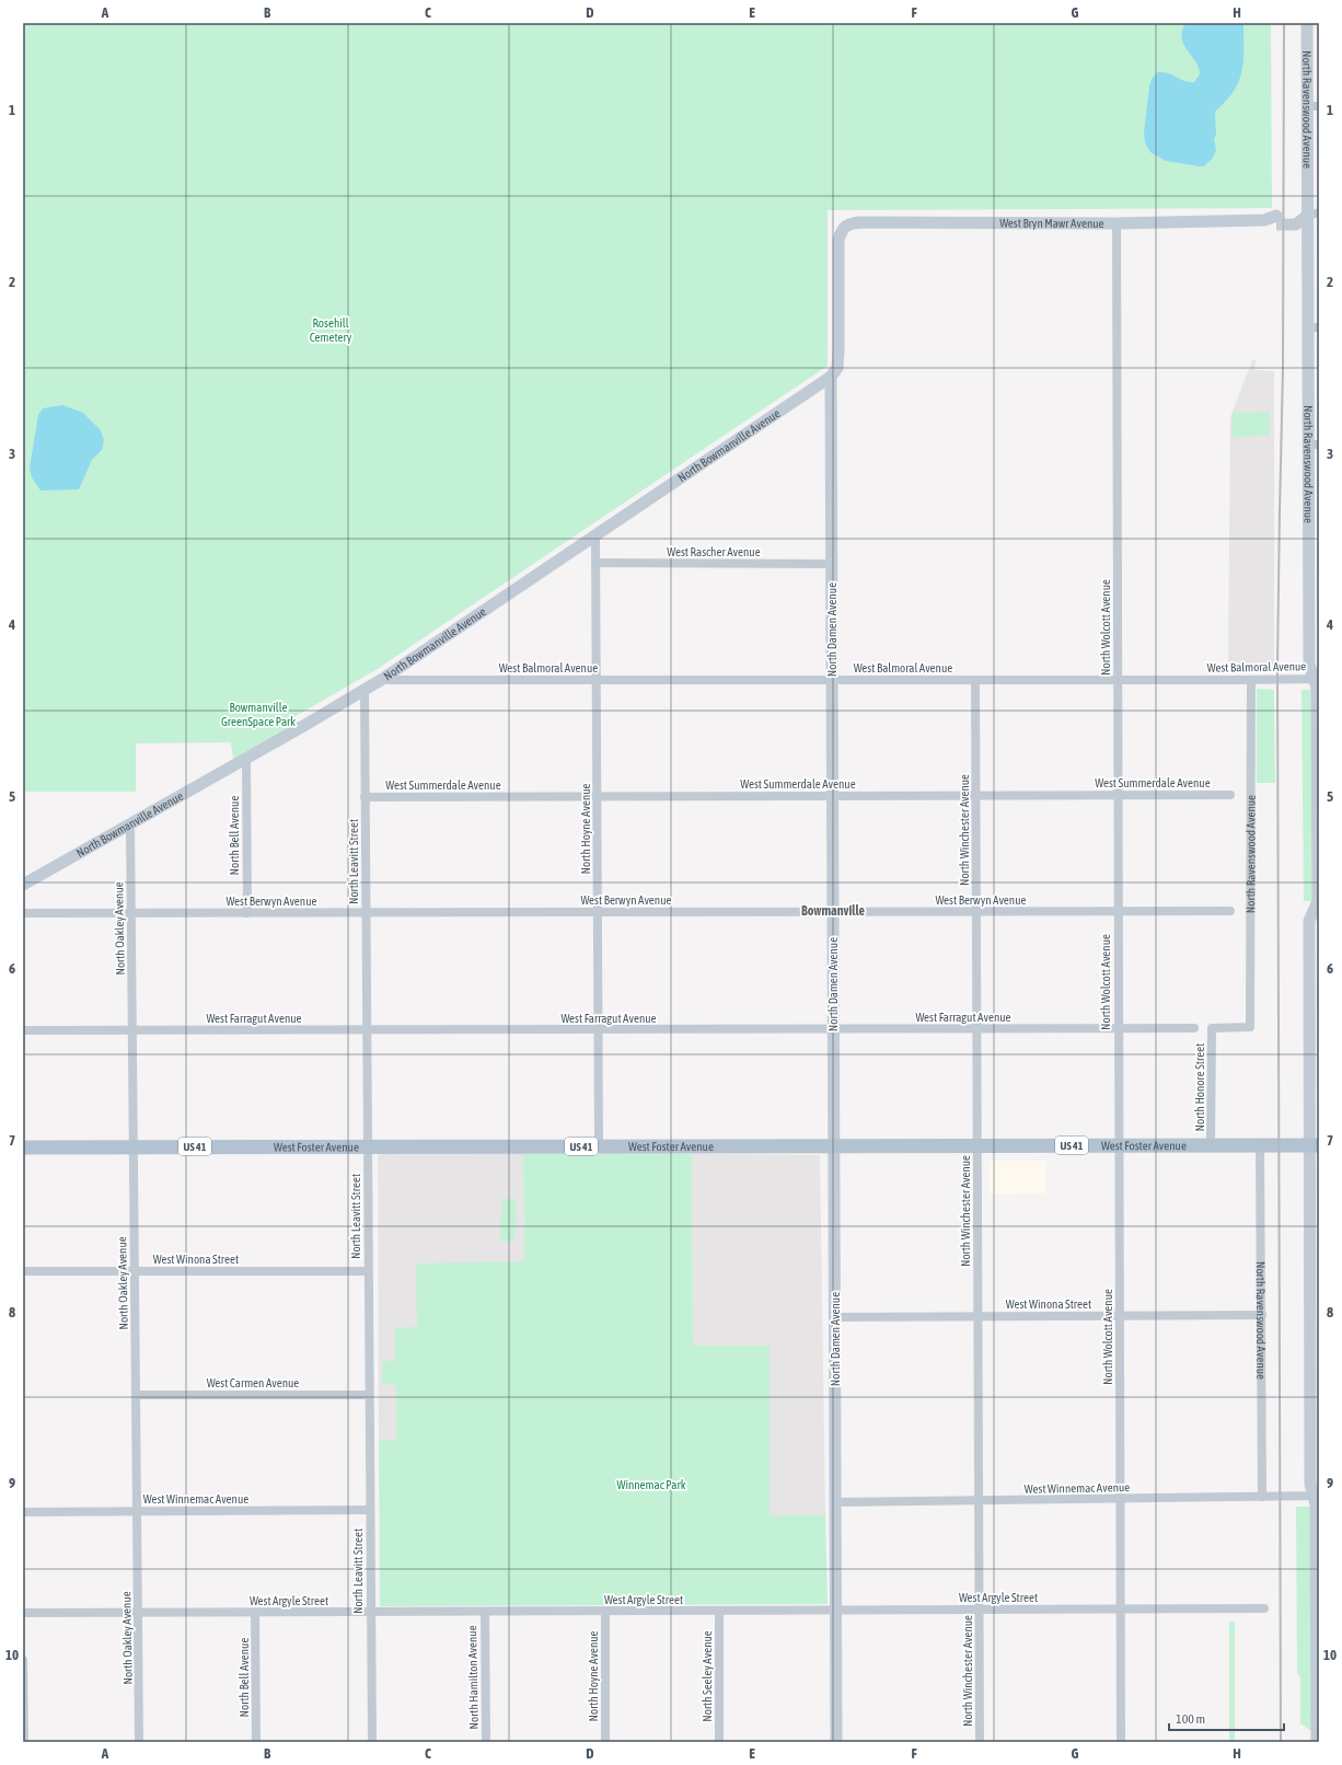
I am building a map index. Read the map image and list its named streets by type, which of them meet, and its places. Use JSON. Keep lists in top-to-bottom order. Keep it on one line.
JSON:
{"streets":{"main road":["US 41","West Foster Avenue"],"street":["North Ravenswood Avenue","West Bryn Mawr Avenue","North Bowmanville Avenue","West Rascher Avenue","North Wolcott Avenue","North Damen Avenue","West Balmoral Avenue","West Summerdale Avenue","North Hoyne Avenue","North Winchester Avenue","North Bell Avenue","North Leavitt Street","West Berwyn Avenue","North Oakley Avenue","West Farragut Avenue","North Honore Street","West Winona Street","West Carmen Avenue","West Winnemac Avenue","West Argyle Street","North Seeley Avenue","North Hamilton Avenue"]},"crossings":[["North Ravenswood Avenue","West Balmoral Avenue"],["North Ravenswood Avenue","North Honore Street"],["North Ravenswood Avenue","West Foster Avenue"],["North Ravenswood Avenue","West Winona Street"],["North Ravenswood Avenue","West Winnemac Avenue"],["West Bryn Mawr Avenue","North Wolcott Avenue"],["West Bryn Mawr Avenue","North Damen Avenue"],["North Bowmanville Avenue","North Damen Avenue"],["North Bowmanville Avenue","West Balmoral Avenue"],["North Bowmanville Avenue","North Hoyne Avenue"],["North Bowmanville Avenue","North Bell Avenue"],["North Bowmanville Avenue","North Leavitt Street"],["North Bowmanville Avenue","North Oakley Avenue"],["West Rascher Avenue","North Damen Avenue"],["West Rascher Avenue","North Hoyne Avenue"],["North Wolcott Avenue","West Balmoral Avenue"],["North Wolcott Avenue","West Summerdale Avenue"],["North Wolcott Avenue","West Berwyn Avenue"],["North Wolcott Avenue","West Farragut Avenue"],["North Wolcott Avenue","West Foster Avenue"],["North Wolcott Avenue","West Winona Street"],["North Wolcott Avenue","West Winnemac Avenue"],["North Wolcott Avenue","West Argyle Street"],["North Damen Avenue","West Balmoral Avenue"],["North Damen Avenue","West Summerdale Avenue"],["North Damen Avenue","West Berwyn Avenue"],["North Damen Avenue","West Farragut Avenue"],["North Damen Avenue","West Foster Avenue"],["North Damen Avenue","West Winona Street"],["North Damen Avenue","West Winnemac Avenue"],["North Damen Avenue","West Argyle Street"],["West Balmoral Avenue","North Hoyne Avenue"],["West Balmoral Avenue","North Winchester Avenue"],["West Summerdale Avenue","North Hoyne Avenue"],["West Summerdale Avenue","North Winchester Avenue"],["West Summerdale Avenue","North Leavitt Street"],["North Hoyne Avenue","West Berwyn Avenue"],["North Hoyne Avenue","West Farragut Avenue"],["North Hoyne Avenue","West Foster Avenue"],["North Hoyne Avenue","West Argyle Street"],["North Winchester Avenue","West Berwyn Avenue"],["North Winchester Avenue","West Farragut Avenue"],["North Winchester Avenue","West Foster Avenue"],["North Winchester Avenue","West Winona Street"],["North Winchester Avenue","West Winnemac Avenue"],["North Winchester Avenue","West Argyle Street"],["North Bell Avenue","West Berwyn Avenue"],["North Bell Avenue","West Argyle Street"],["North Leavitt Street","West Berwyn Avenue"],["North Leavitt Street","West Farragut Avenue"],["North Leavitt Street","West Foster Avenue"],["North Leavitt Street","West Winona Street"],["North Leavitt Street","West Carmen Avenue"],["North Leavitt Street","West Winnemac Avenue"],["North Leavitt Street","West Argyle Street"],["West Berwyn Avenue","North Oakley Avenue"],["North Oakley Avenue","West Farragut Avenue"],["North Oakley Avenue","West Foster Avenue"],["North Oakley Avenue","West Winona Street"],["North Oakley Avenue","West Carmen Avenue"],["North Oakley Avenue","West Winnemac Avenue"],["North Oakley Avenue","West Argyle Street"],["North Honore Street","West Foster Avenue"],["West Argyle Street","North Seeley Avenue"],["West Argyle Street","North Hamilton Avenue"]],"districts":["Bowmanville"],"parks":["Rosehill Cemetery","Bowmanville GreenSpace Park","Winnemac Park"],"scale_bar":"100 m","grid":{"columns":["A","B","C","D","E","F","G","H"],"rows":["1","2","3","4","5","6","7","8","9","10"]}}
